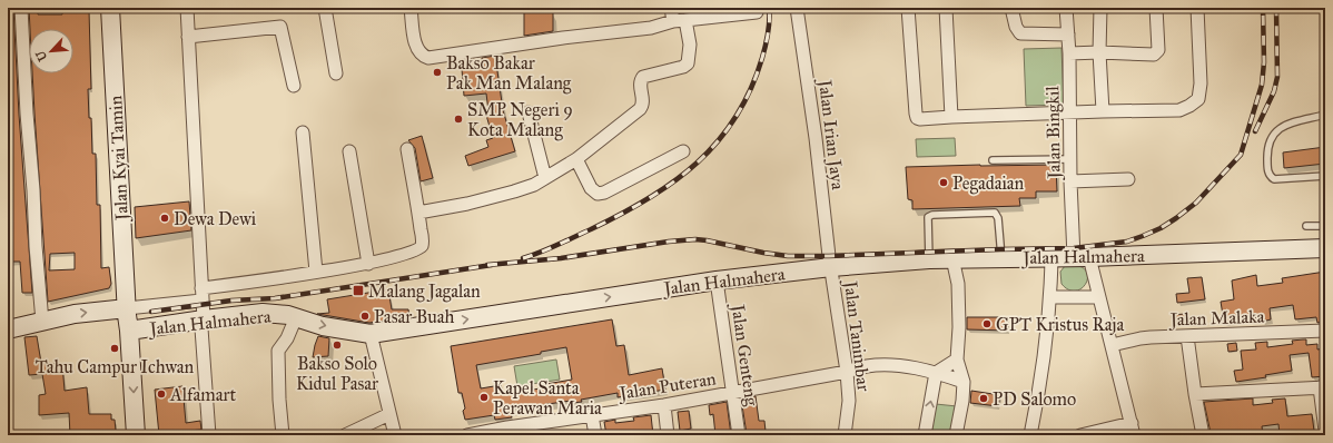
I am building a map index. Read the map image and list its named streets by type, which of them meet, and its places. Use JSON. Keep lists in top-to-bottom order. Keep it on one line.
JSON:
{"streets":{"street":["Jalan Bingkil","Jalan Irian Jaya","Jalan Kyai Tamin","Jalan Halmahera","Jalan Malaka","Jalan Tanimbar","Jalan Genteng","Jalan Puteran"]},"crossings":[["Jalan Bingkil","Jalan Halmahera"],["Jalan Bingkil","Jalan Malaka"],["Jalan Irian Jaya","Jalan Halmahera"],["Jalan Irian Jaya","Jalan Tanimbar"],["Jalan Kyai Tamin","Jalan Halmahera"],["Jalan Halmahera","Jalan Tanimbar"],["Jalan Halmahera","Jalan Genteng"],["Jalan Tanimbar","Jalan Puteran"],["Jalan Genteng","Jalan Puteran"]],"places":{"other":["Bakso Bakar Pak Man Malang","SMP Negeri 9 Kota Malang","Pegadaian","Dewa Dewi","Pasar Buah","GPT Kristus Raja","Bakso Solo Kidul Pasar","Tahu Campur Ichwan","Alfamart","Kapel Santa Perawan Maria","PD Salomo"],"transit":["Malang Jagalan"]},"north":"bottom left"}
